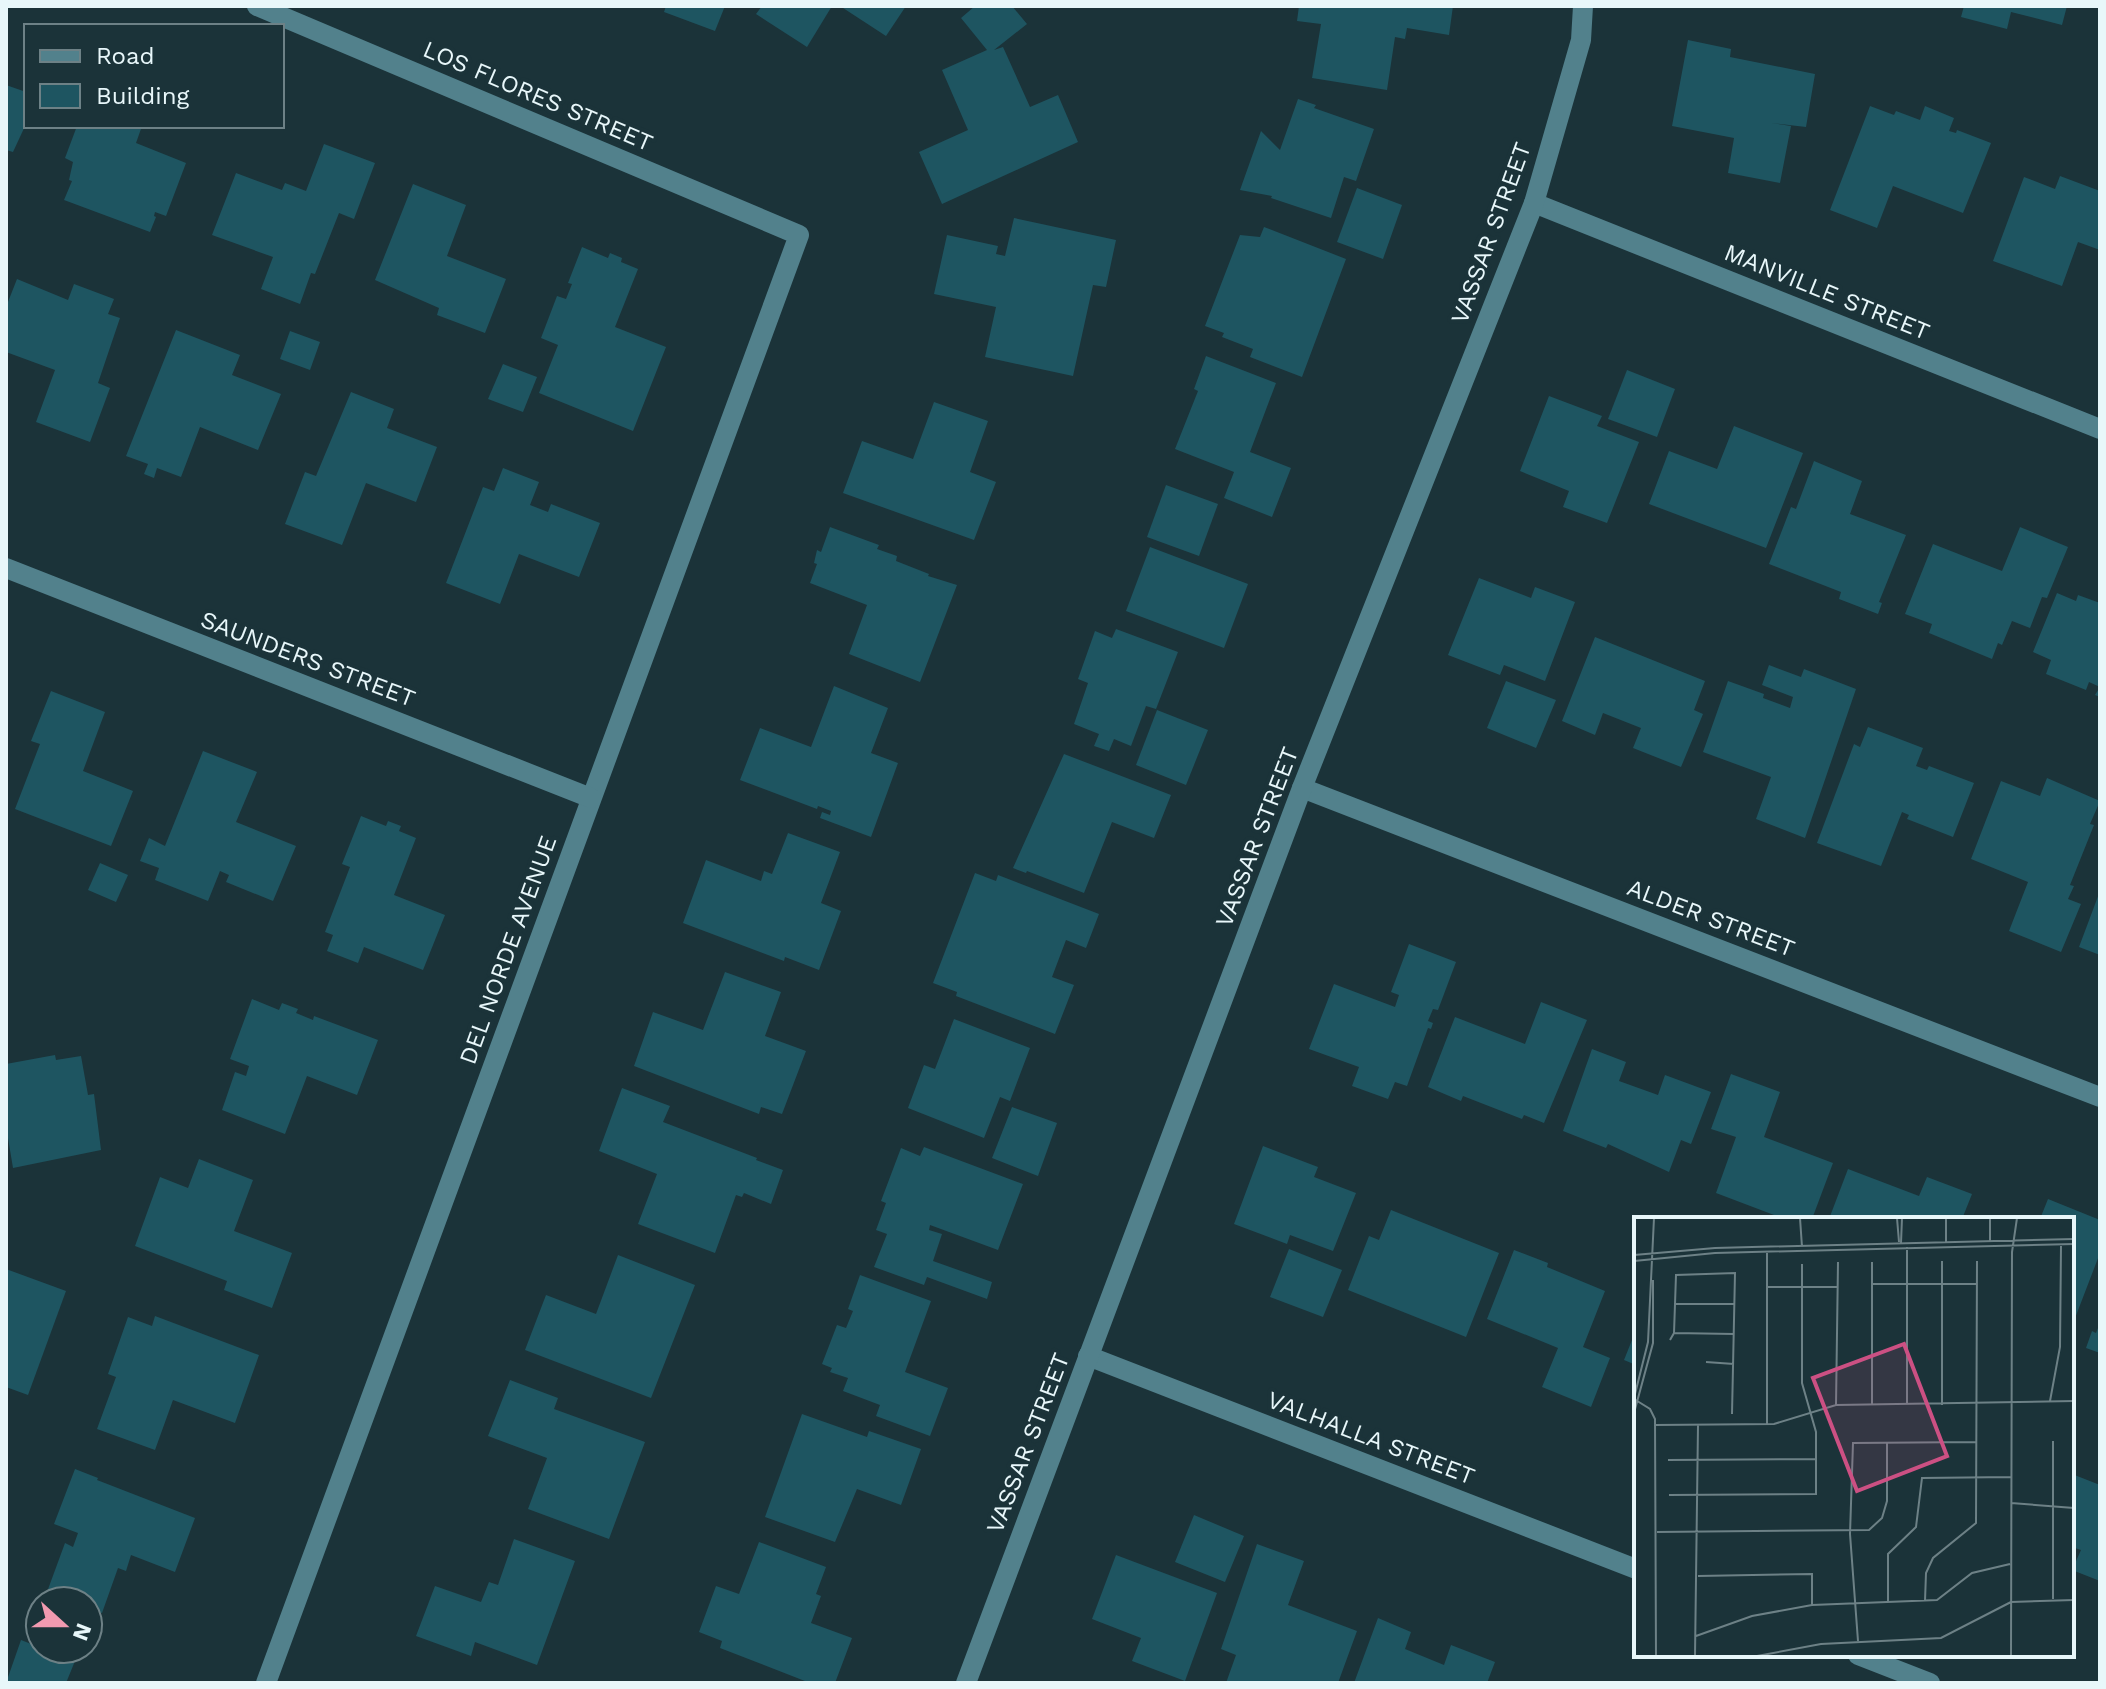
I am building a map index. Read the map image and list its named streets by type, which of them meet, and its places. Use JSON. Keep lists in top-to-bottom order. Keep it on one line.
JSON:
{"streets":{"street":["LOS FLORES STREET","VASSAR STREET","MANVILLE STREET","SAUNDERS STREET","ALDER STREET","DEL NORDE AVENUE","VALHALLA STREET"]},"crossings":[["LOS FLORES STREET","DEL NORDE AVENUE"],["VASSAR STREET","MANVILLE STREET"],["VASSAR STREET","ALDER STREET"],["VASSAR STREET","VALHALLA STREET"],["SAUNDERS STREET","DEL NORDE AVENUE"]],"legend":["Road","Building"],"north":"right"}
